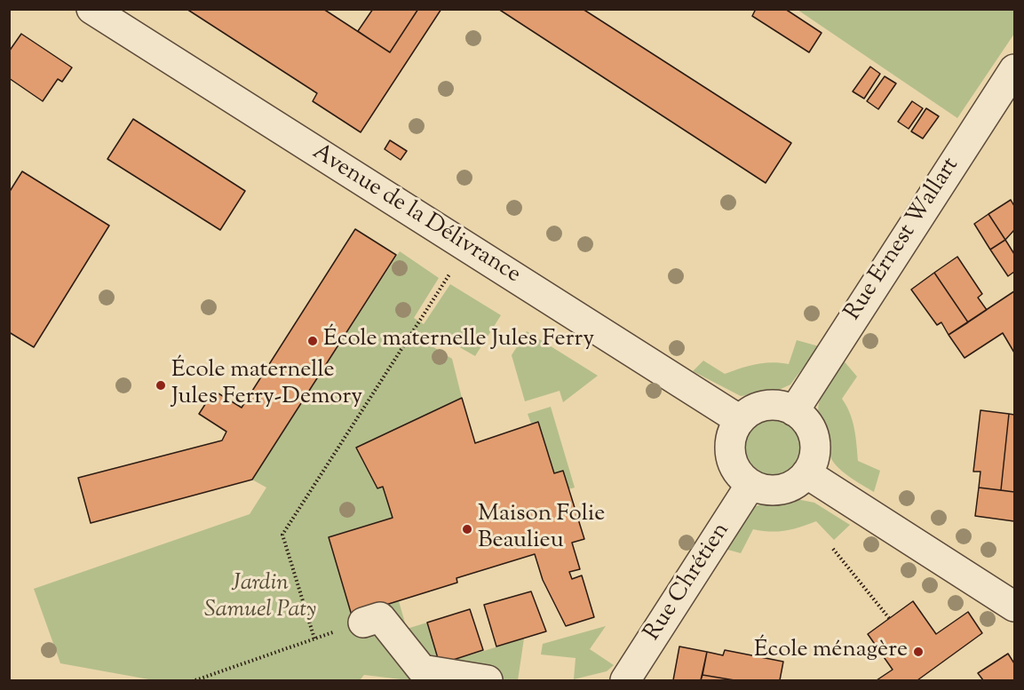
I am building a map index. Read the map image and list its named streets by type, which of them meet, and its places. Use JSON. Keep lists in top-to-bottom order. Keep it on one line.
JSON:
{"streets":{"street":["Avenue de la Délivrance","Rue Ernest Wallart","Rue Chrétien"]},"crossings":[["Avenue de la Délivrance","Rue Ernest Wallart"],["Avenue de la Délivrance","Rue Chrétien"],["Rue Ernest Wallart","Rue Chrétien"]],"parks":["Jardin Samuel Paty"],"places":["École maternelle Jules Ferry","École maternelle Jules Ferry-Demory","Maison Folie Beaulieu","École ménagère"]}
